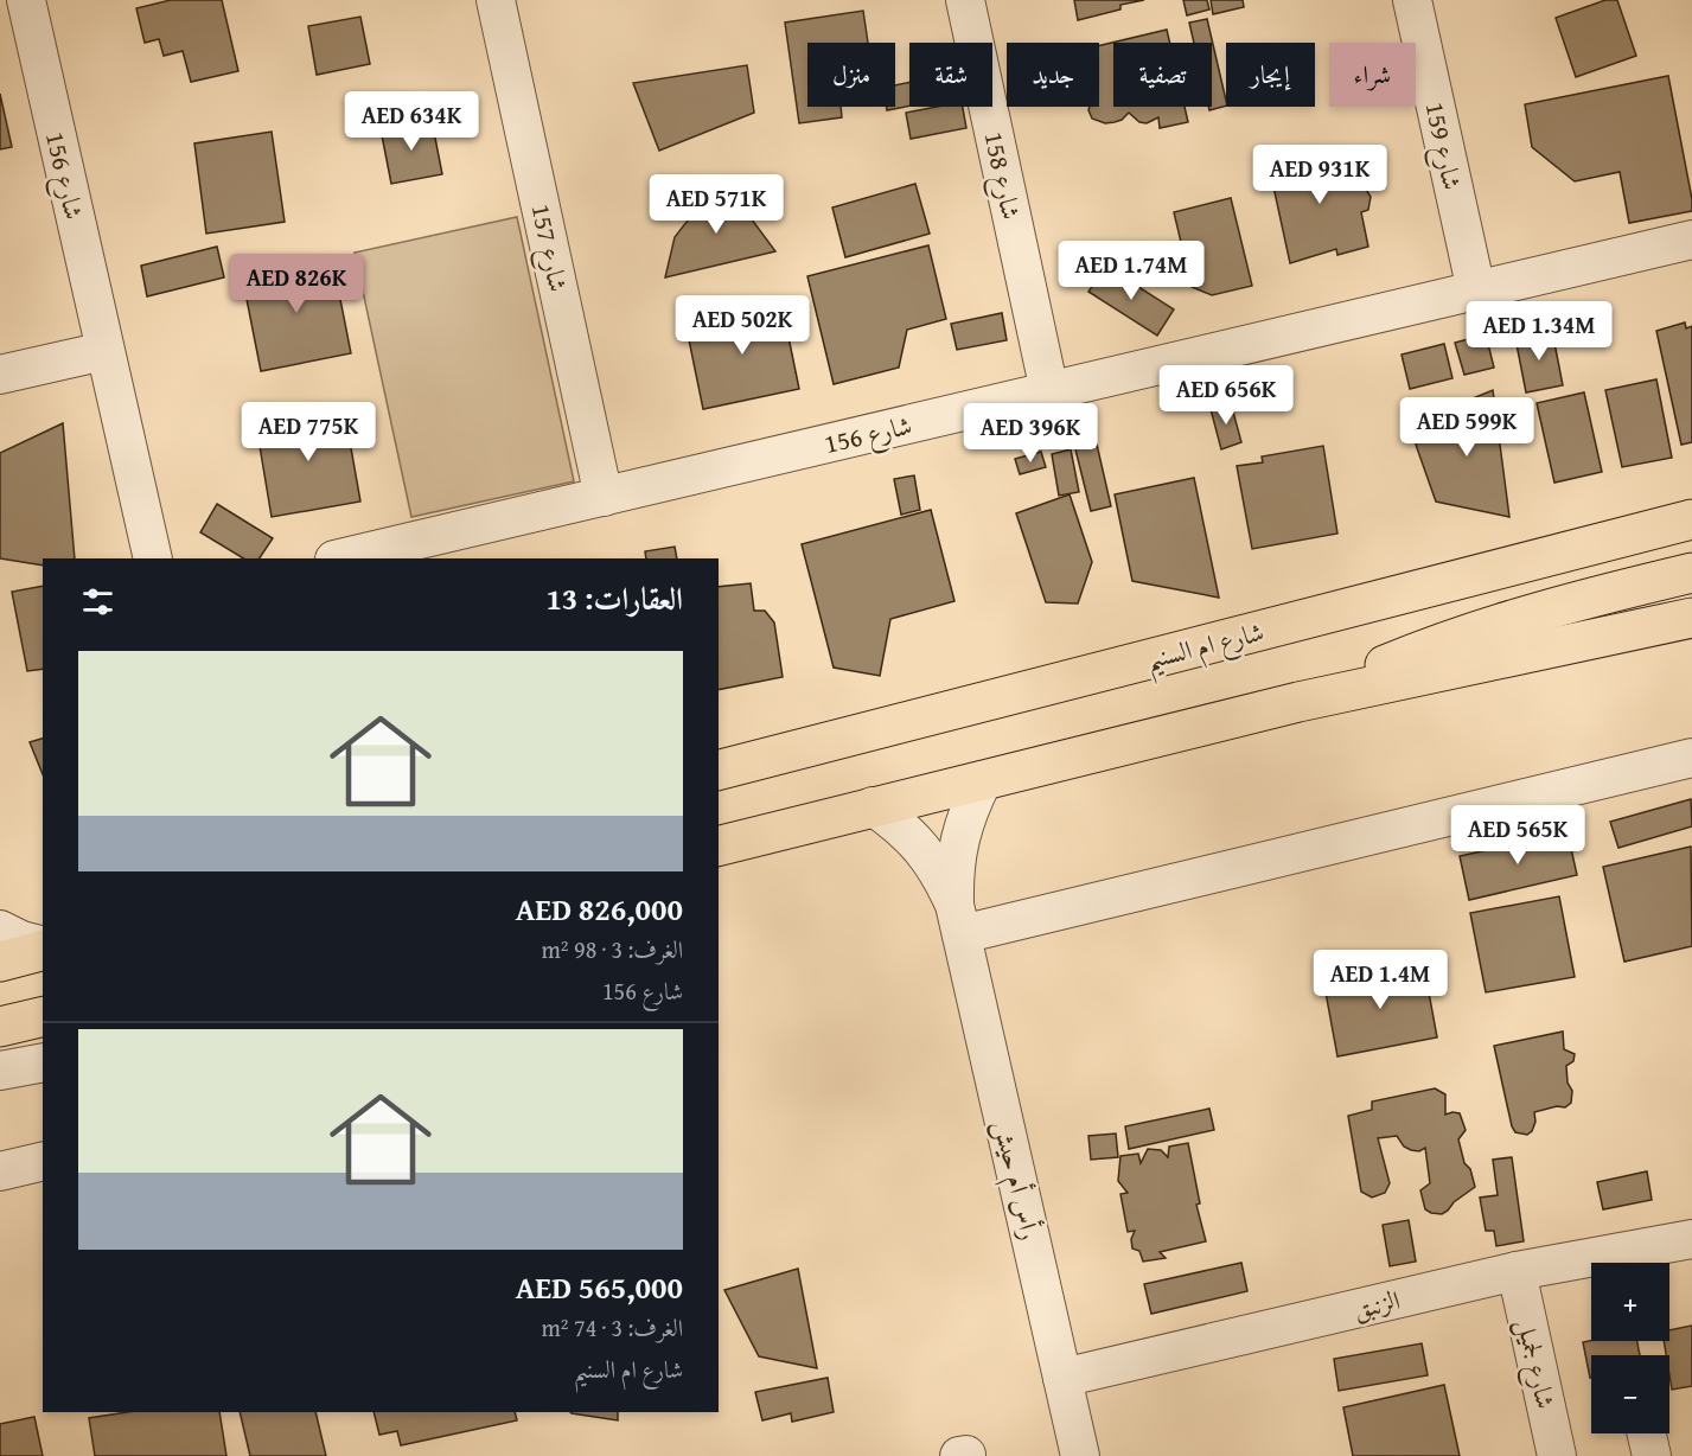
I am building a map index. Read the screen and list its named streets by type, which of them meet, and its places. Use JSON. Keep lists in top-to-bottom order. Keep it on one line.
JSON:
{"streets":{"main road":["شارع ام السنيم"],"street":["شارع 159","شارع 156","شارع 158","شارع 157","رأس أم حيش","الزنبق","شارع لجميل"]},"crossings":[["شارع 159","شارع 156"],["شارع 156","شارع 158"],["شارع 156","شارع 157"],["رأس أم حيش","الزنبق"],["الزنبق","شارع لجميل"]],"page":{"chip":["شراء","إيجار","تصفية","جديد","شقة","منزل"],"price":["AED 634K","AED 931K","AED 571K","AED 1.74M","AED 826K","AED 502K","AED 1.34M","AED 656K","AED 599K","AED 775K","AED 396K","AED 565K","AED 1.4M"],"heading":"العقارات: 13","list":[{"name":"AED 826,000","note":"الغرف: 3 · 98 m² · شارع 156"},{"name":"AED 565,000","note":"الغرف: 3 · 74 m² · شارع ام السنيم"}],"map_buttons":["+","−"]}}
